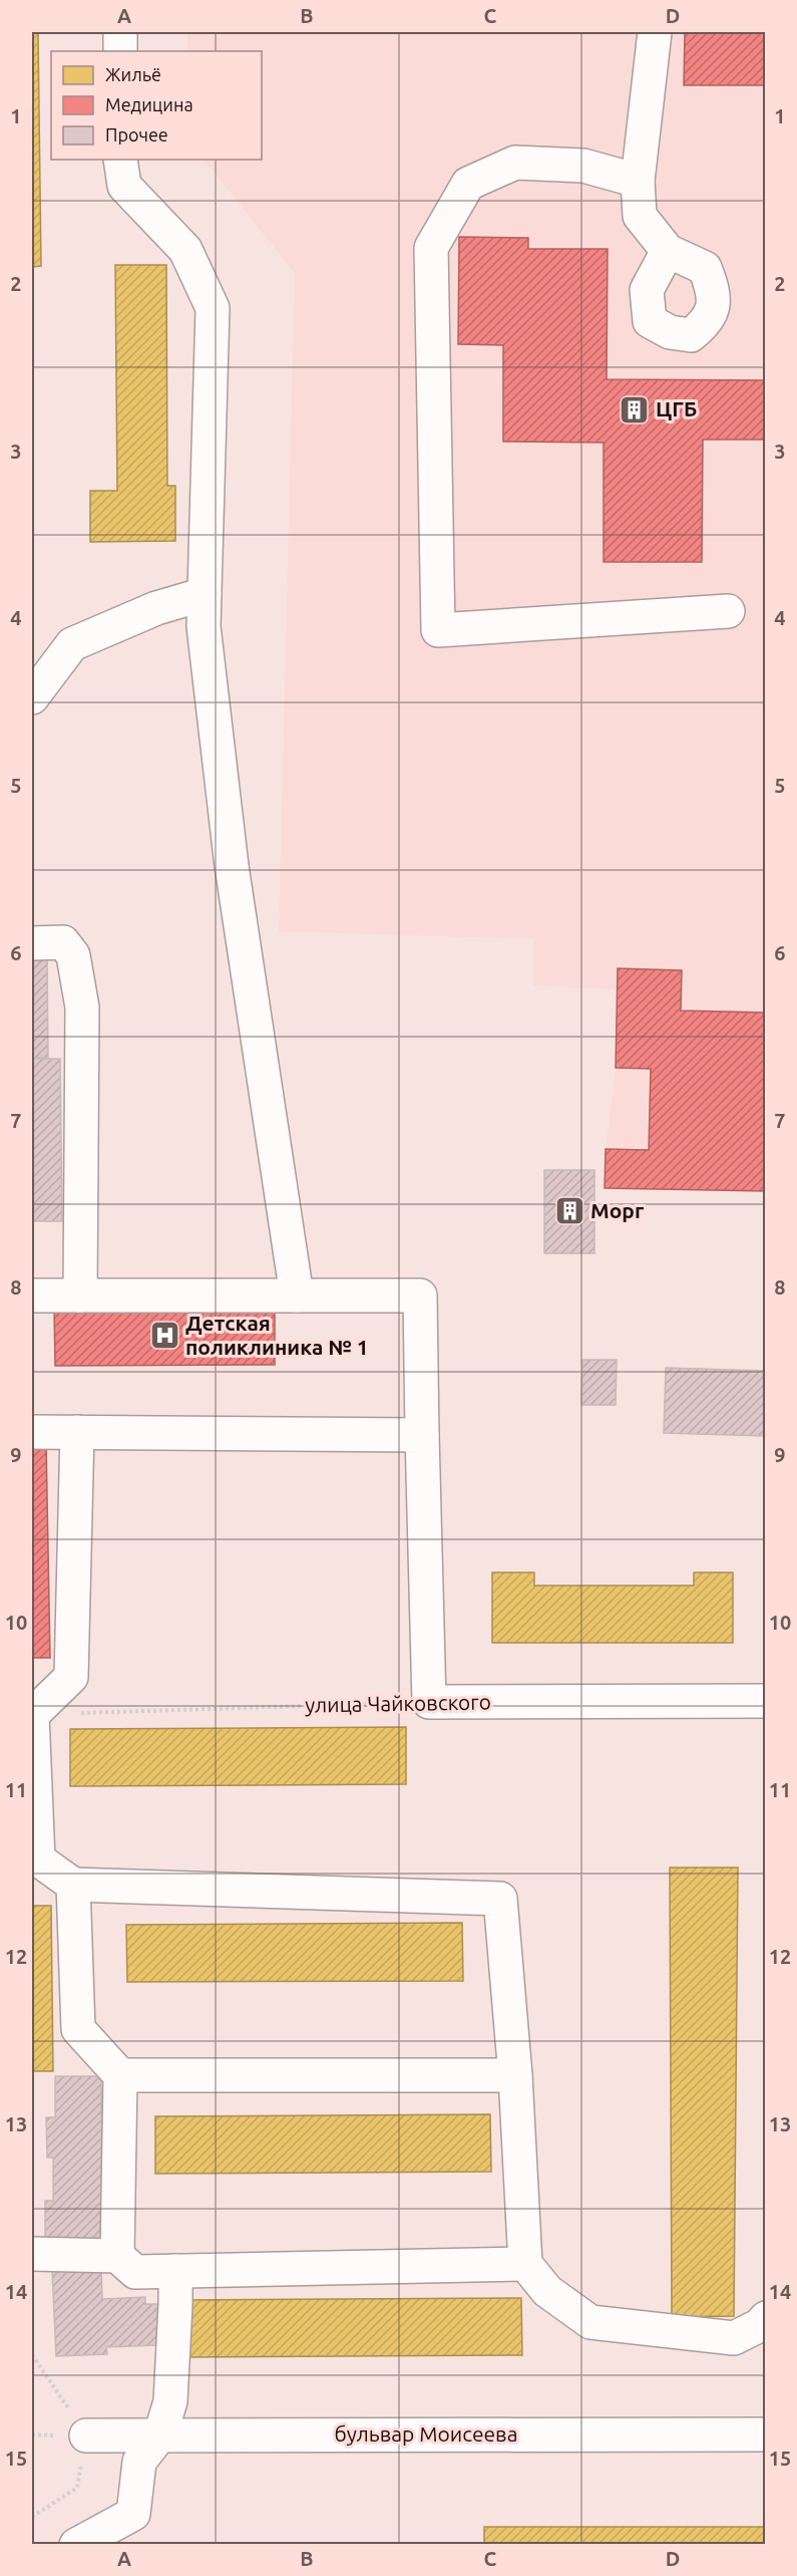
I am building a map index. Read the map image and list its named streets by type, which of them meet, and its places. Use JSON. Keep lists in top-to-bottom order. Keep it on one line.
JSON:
{"streets":{"street":["улица Чайковского","бульвар Моисеева"]},"places":{"building":["ЦГБ","Морг"],"hospital":["Детская поликлиника № 1"]},"legend":["Жильё","Медицина","Прочее"],"grid":{"columns":["A","B","C","D"],"rows":["1","2","3","4","5","6","7","8","9","10","11","12","13","14","15"]}}
